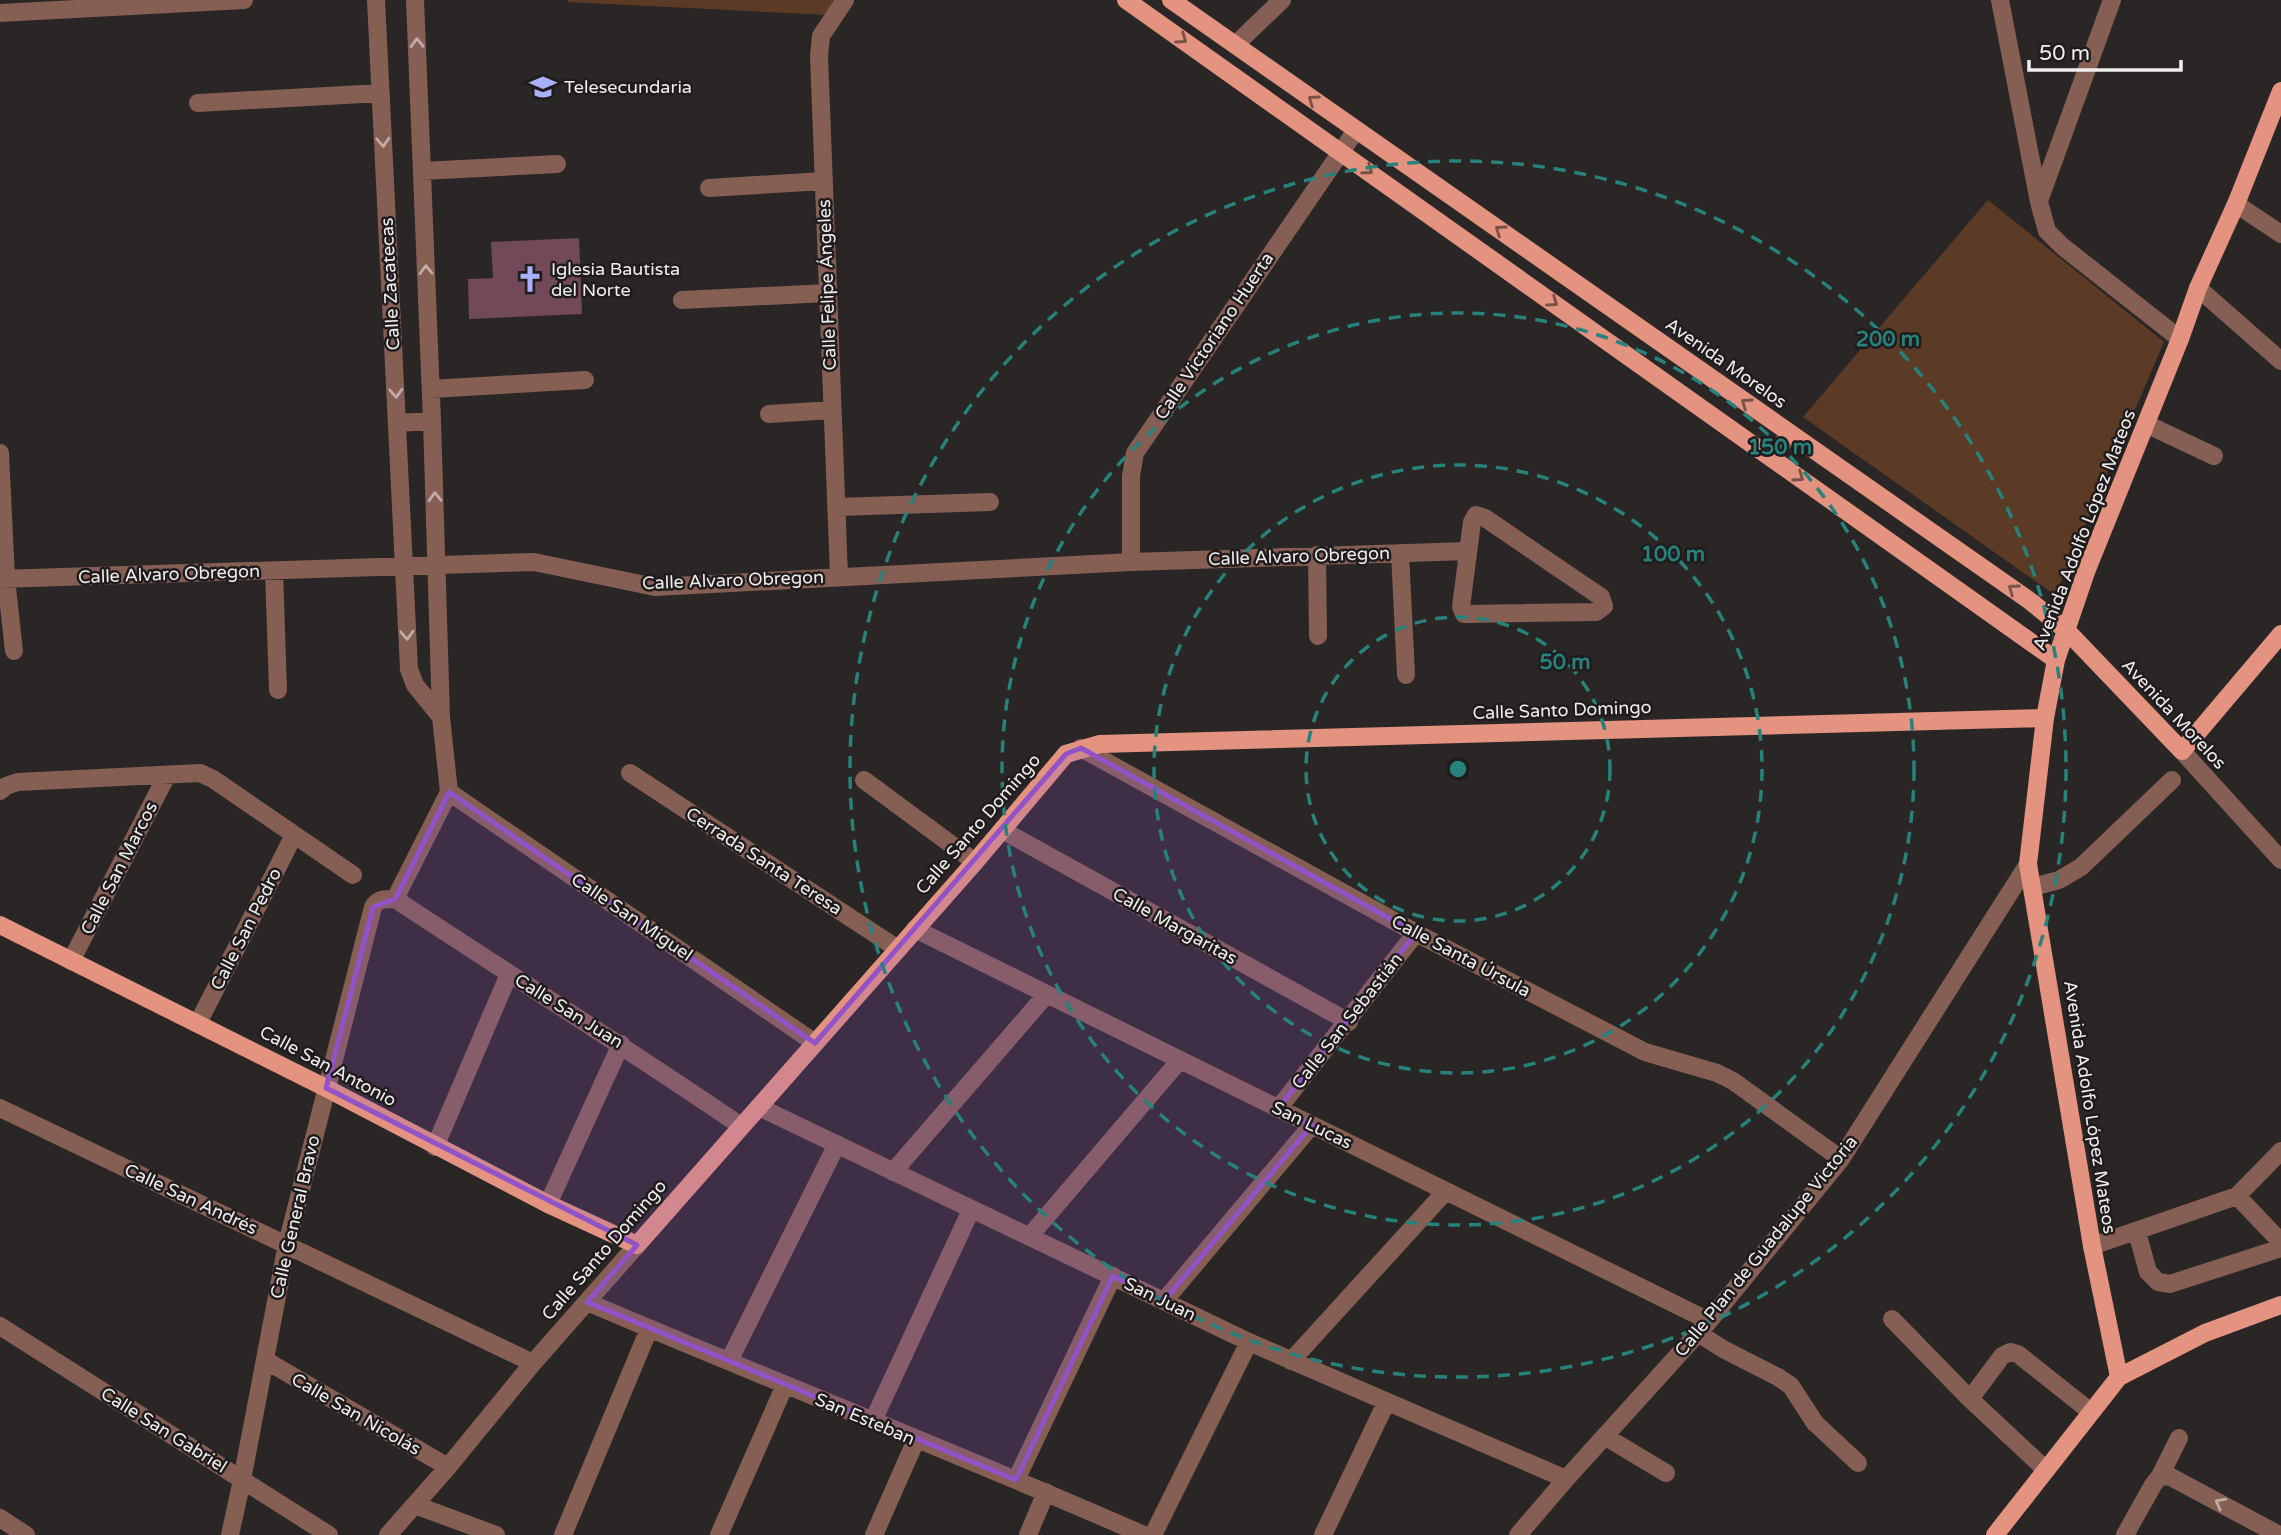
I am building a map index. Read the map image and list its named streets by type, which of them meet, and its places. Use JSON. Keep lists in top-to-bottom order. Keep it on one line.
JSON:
{"streets":{"main road":["Avenida Morelos","Avenida Adolfo López Mateos","Calle Santo Domingo","Calle San Antonio"],"street":["Calle Zacatecas","Calle Felipe Ángeles","Calle Victoriano Huerta","Calle Alvaro Obregon","Cerrada Santa Teresa","Calle San Marcos","Calle San Miguel","Calle Margaritas","Calle San Pedro","Calle Santa Úrsula","Calle San Juan","Calle San Sebastián","San Lucas","Calle San Andrés","Calle General Bravo","Calle Plan de Guadalupe Victoria","San Juan","Calle San Nicolás","San Esteban","Calle San Gabriel"]},"crossings":[["Calle Zacatecas","Calle Alvaro Obregon"],["Calle Zacatecas","Calle San Miguel"],["Calle Felipe Ángeles","Calle Alvaro Obregon"],["Calle Victoriano Huerta","Avenida Morelos"],["Calle Victoriano Huerta","Calle Alvaro Obregon"],["Avenida Morelos","Avenida Adolfo López Mateos"],["Avenida Adolfo López Mateos","Calle Santo Domingo"],["Avenida Adolfo López Mateos","Calle Plan de Guadalupe Victoria"],["Calle Santo Domingo","Cerrada Santa Teresa"],["Calle Santo Domingo","Calle San Miguel"],["Calle Santo Domingo","Calle Margaritas"],["Calle Santo Domingo","Calle Santa Úrsula"],["Calle Santo Domingo","Calle San Juan"],["Calle Santo Domingo","Calle San Antonio"],["Calle Santo Domingo","San Lucas"],["Calle Santo Domingo","Calle San Andrés"],["Calle Santo Domingo","San Juan"],["Calle Santo Domingo","Calle San Nicolás"],["Calle Santo Domingo","San Esteban"],["Calle San Marcos","Calle San Antonio"],["Calle Margaritas","Calle San Sebastián"],["Calle San Pedro","Calle San Antonio"],["Calle Santa Úrsula","Calle San Sebastián"],["Calle Santa Úrsula","Calle Plan de Guadalupe Victoria"],["Calle San Juan","Calle General Bravo"],["Calle San Sebastián","San Lucas"],["Calle San Antonio","Calle General Bravo"],["San Lucas","Calle Plan de Guadalupe Victoria"],["Calle San Andrés","Calle General Bravo"],["Calle General Bravo","Calle San Nicolás"],["Calle General Bravo","Calle San Gabriel"],["Calle Plan de Guadalupe Victoria","San Juan"]],"places":{"school or university":["Telesecundaria"],"church":["Iglesia Bautista del Norte"]},"scale_bar":"50 m","rings":["200 m","150 m","100 m","50 m"]}
